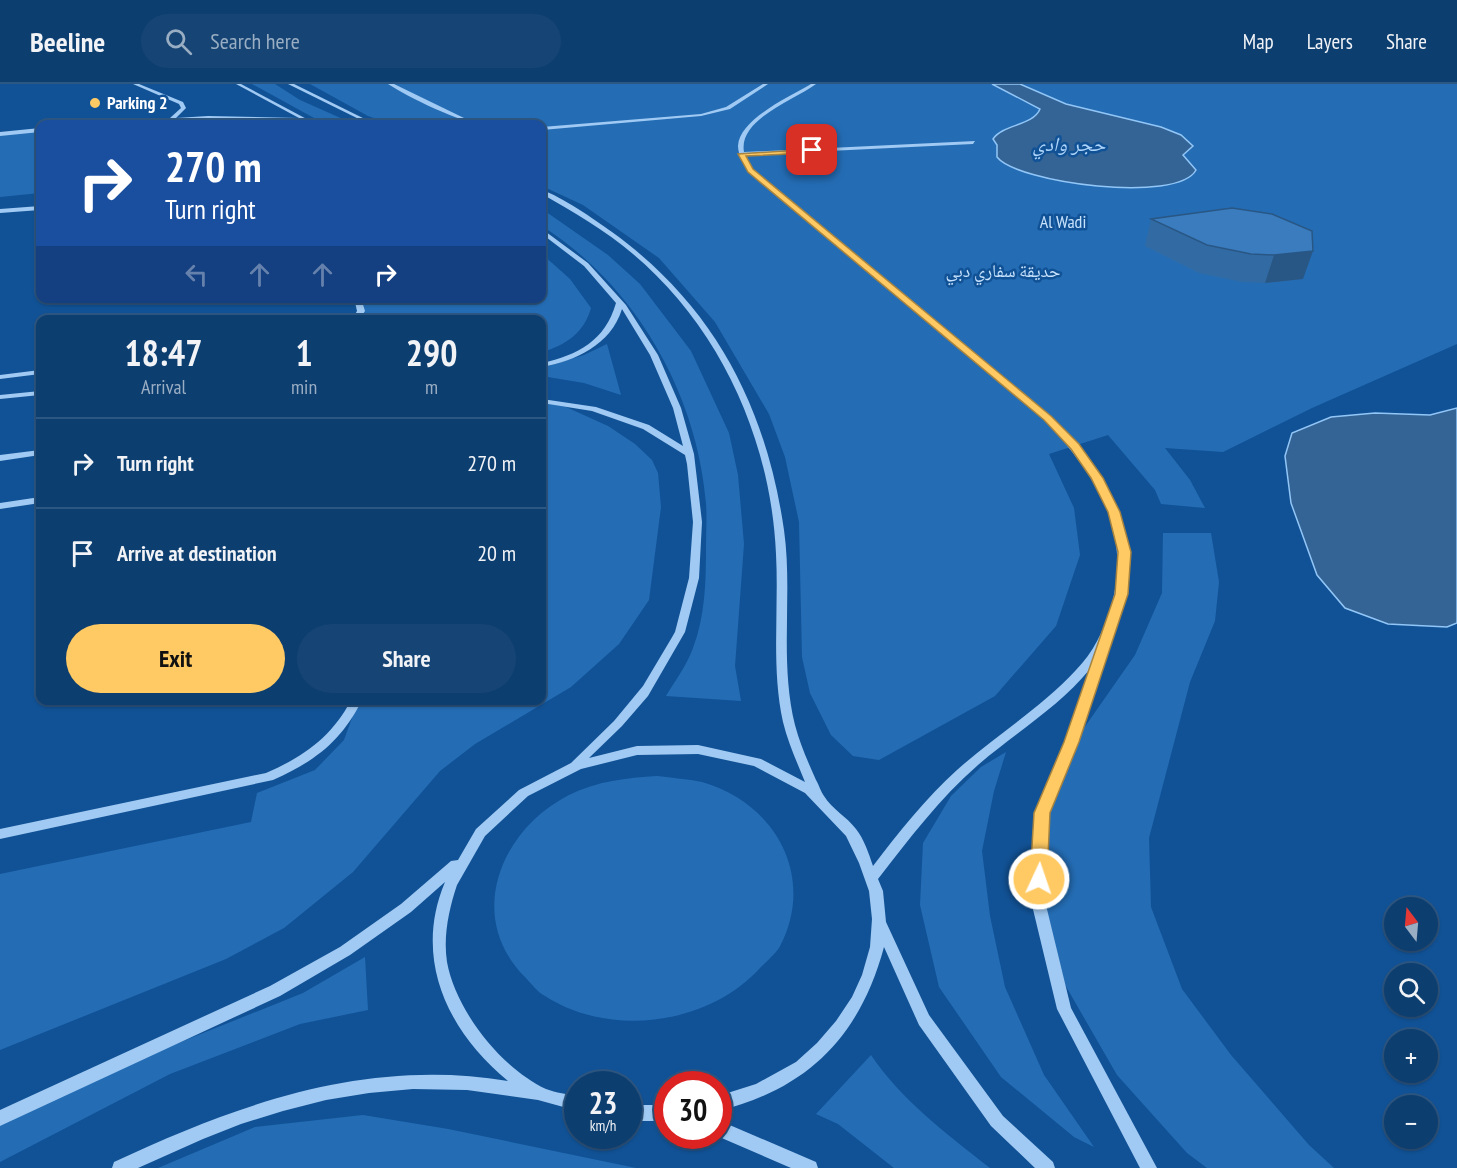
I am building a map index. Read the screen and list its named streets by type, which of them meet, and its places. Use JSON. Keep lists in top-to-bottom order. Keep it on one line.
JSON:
{"water":["حجر وادي"],"parks":["Al Wadi","حديقة سفاري دبي"],"places":["Parking 2"],"north":"top","page":{"header":"Beeline","search":"Search here","nav":["Map","Layers","Share"],"turn":["270 m","Turn right"],"eta":["18:47","Arrival","1","min","290","m"],"list":[{"name":"Turn right","value":"270 m"},{"name":"Arrive at destination","value":"20 m"}],"buttons":["Exit","Share"],"map_buttons":["+","−"],"speed":"23 km/h","limit":"30"}}
